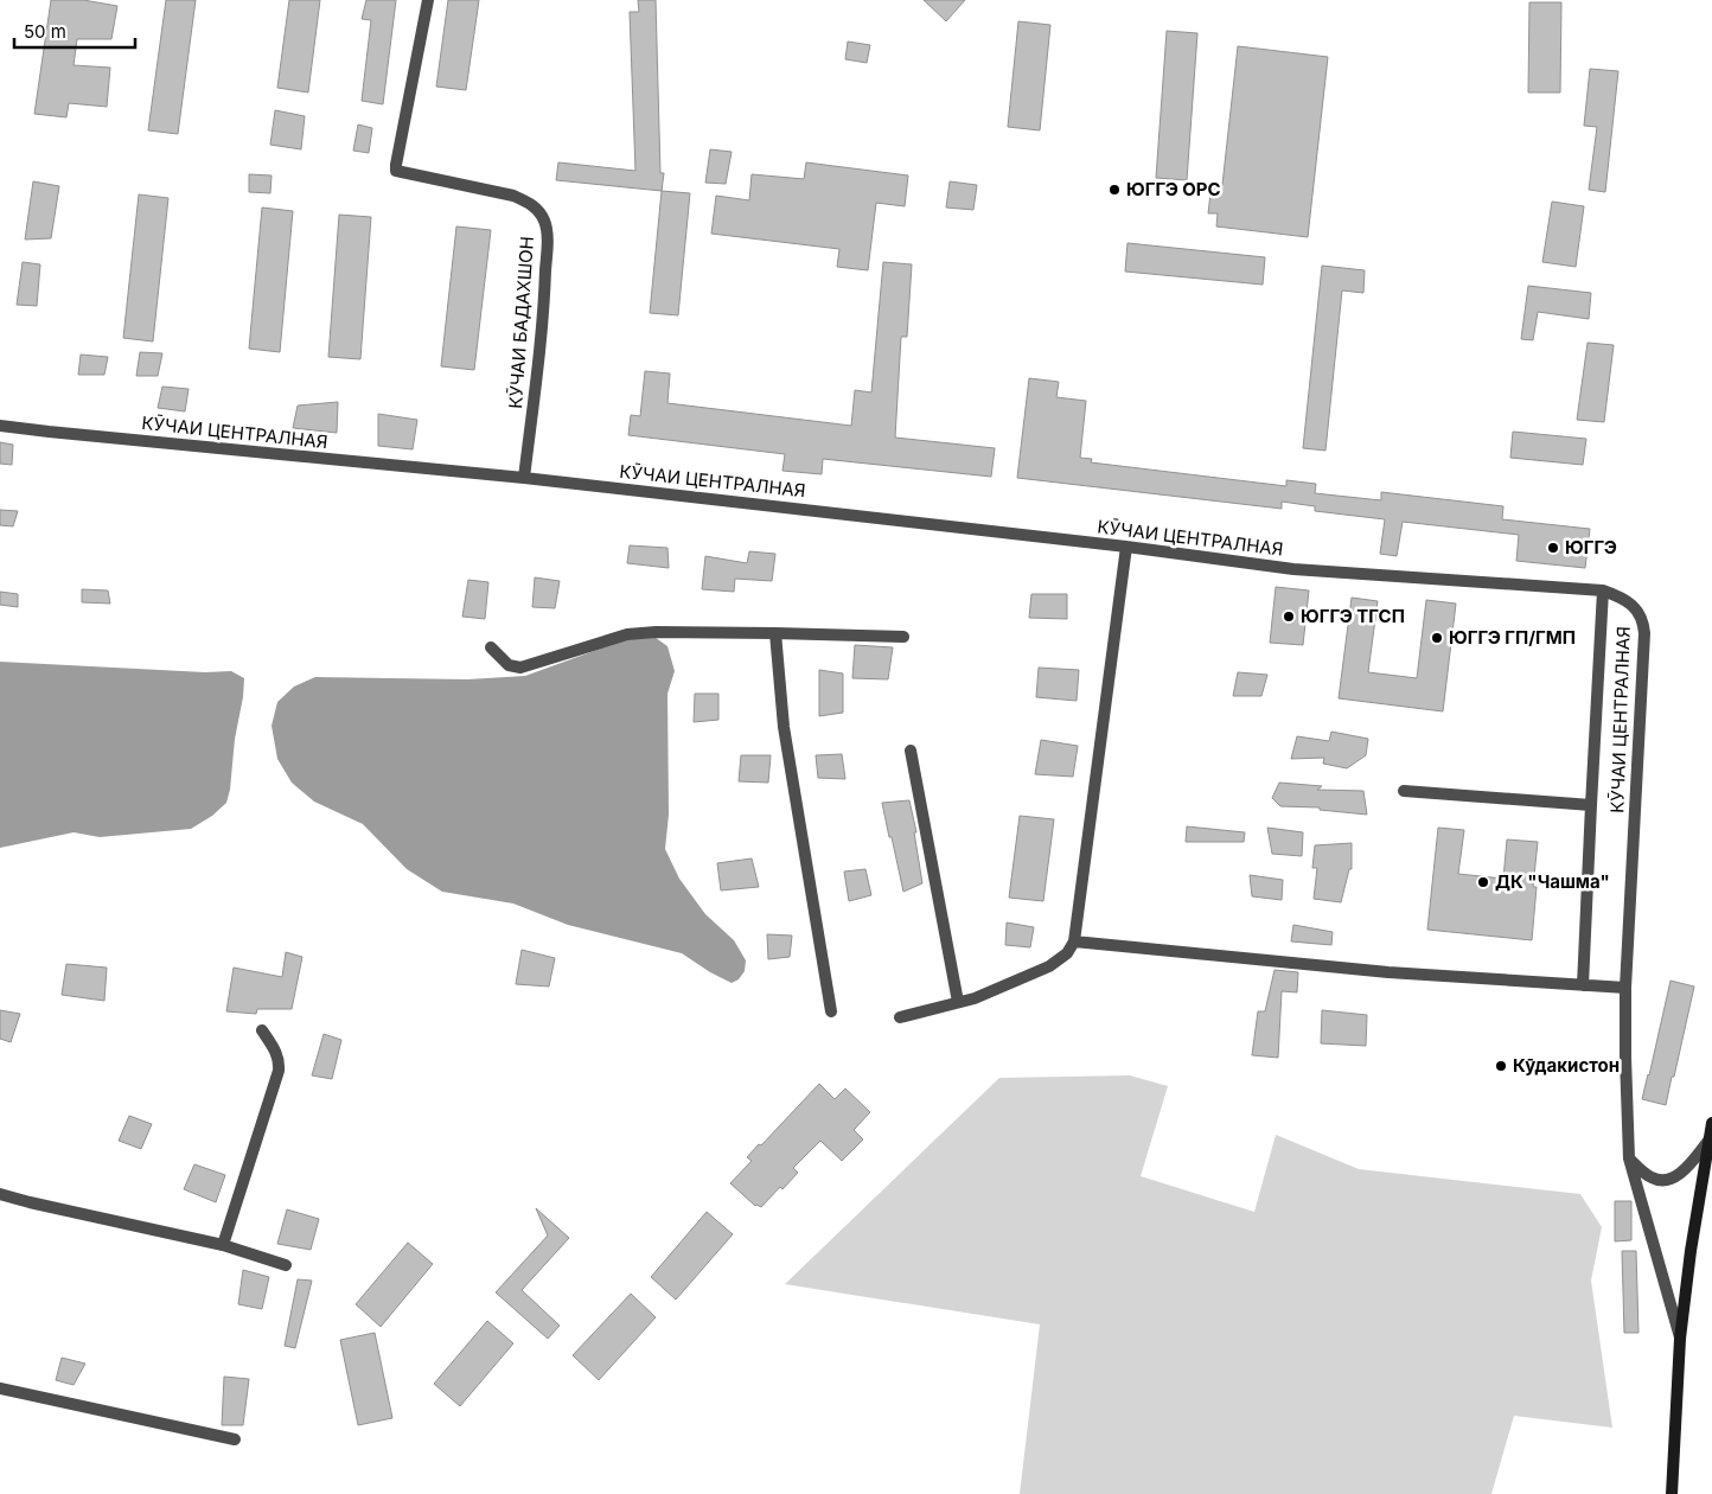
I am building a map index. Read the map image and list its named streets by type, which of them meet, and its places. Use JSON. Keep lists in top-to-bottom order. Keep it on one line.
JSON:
{"streets":{"street":["КӮЧАИ БАДАХШОН","КӮЧАИ ЦЕНТРАЛНАЯ"]},"crossings":[["КӮЧАИ БАДАХШОН","КӮЧАИ ЦЕНТРАЛНАЯ"]],"places":["ЮГГЭ ОРС","ЮГГЭ","ЮГГЭ ТГСП","ЮГГЭ ГП/ГМП","ДК \"Чашма\"","Кӯдакистон"],"scale_bar":"50 m"}
